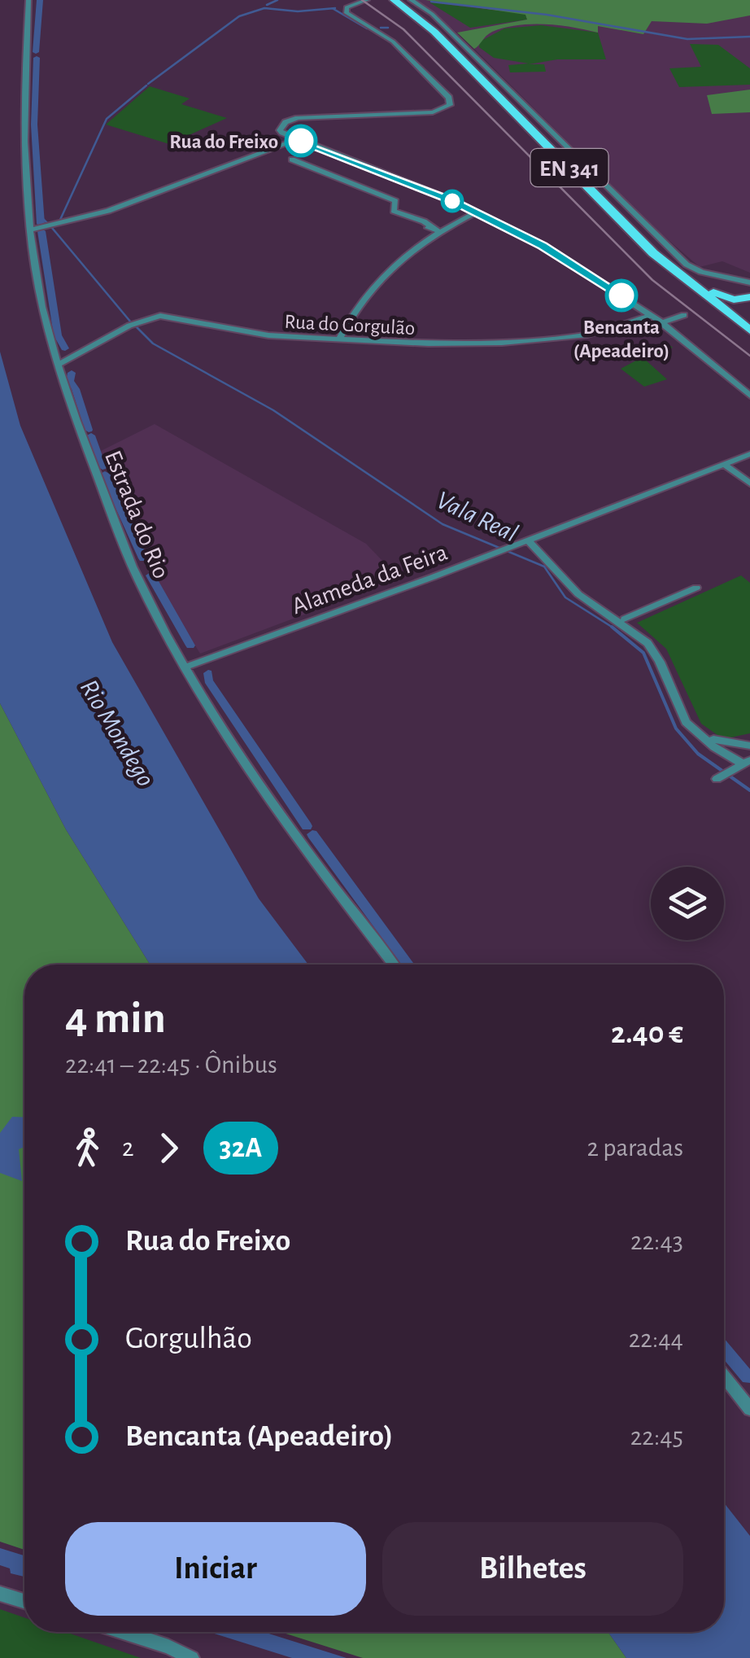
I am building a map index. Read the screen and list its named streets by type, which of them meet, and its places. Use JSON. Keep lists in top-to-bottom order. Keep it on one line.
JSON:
{"streets":{"highway":["EN 341"],"street":["Rua do Gorgulão","Estrada do Rio","Alameda da Feira"]},"crossings":[["Rua do Gorgulão","Estrada do Rio"],["Estrada do Rio","Alameda da Feira"]],"water":["Vala Real","Rio Mondego"],"places":["Rua do Freixo","Bencanta (Apeadeiro)"],"lines":["bus line 32A"],"page":{"heading":["4 min","22:41 – 22:45 · Ônibus","2.40 €"],"legs":["2","32A","2 paradas"],"list":[{"name":"Rua do Freixo","value":"22:43"},{"name":"Gorgulhão","value":"22:44"},{"name":"Bencanta (Apeadeiro)","value":"22:45"}],"buttons":["Iniciar","Bilhetes"]}}
